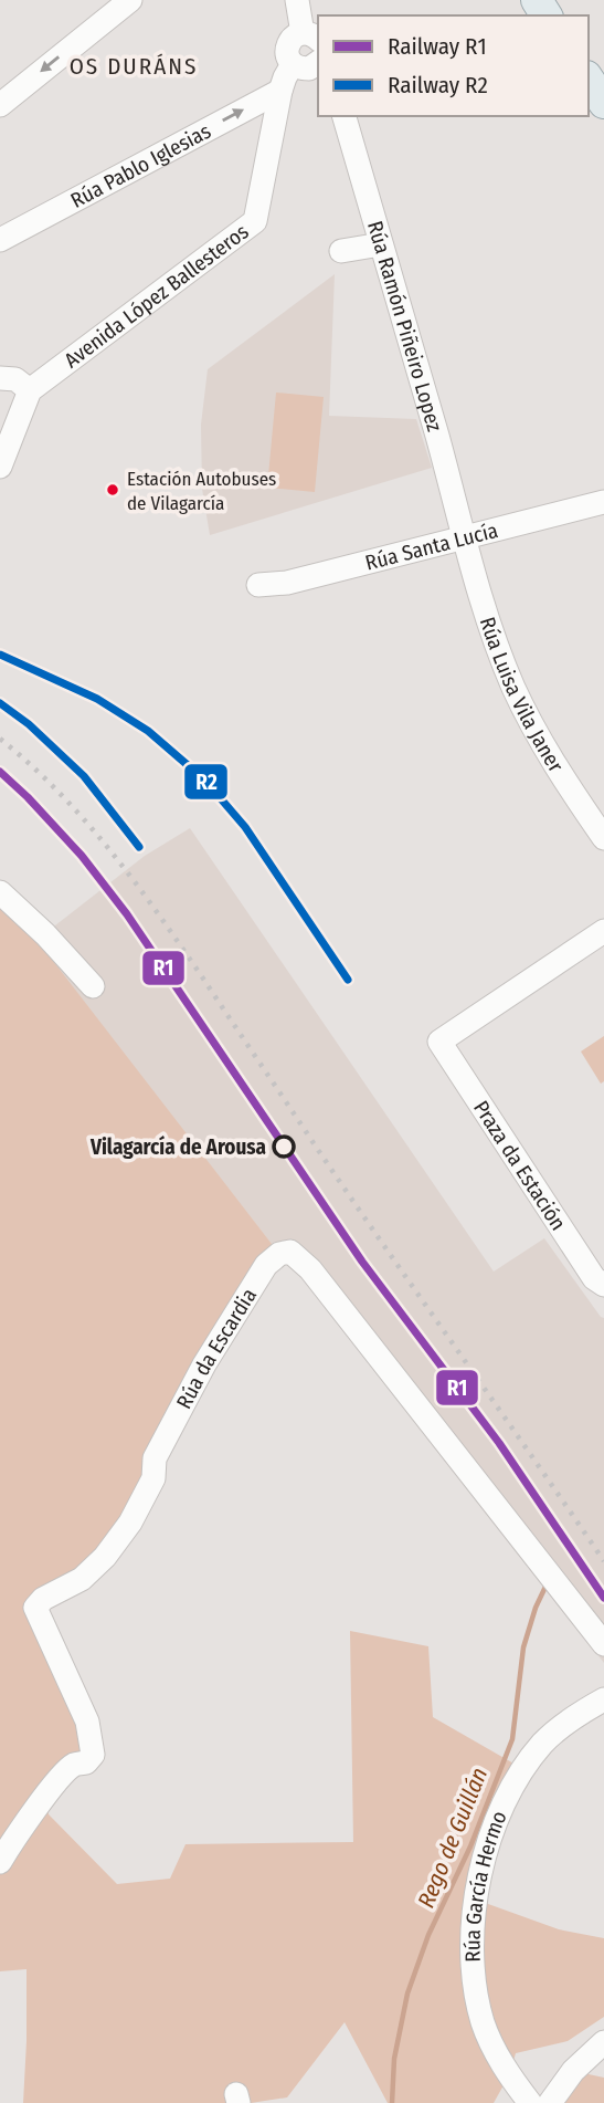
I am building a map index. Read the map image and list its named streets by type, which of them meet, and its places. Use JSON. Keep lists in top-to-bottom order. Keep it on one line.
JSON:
{"streets":{"street":["Rúa Pablo Iglesias","Avenida López Ballesteros","Rúa Ramón Piñeiro Lopez","Rúa Santa Lucía","Rúa Luisa Vila Janer","Praza da Estación","Rúa da Escardia","Rúa García Hermo"]},"crossings":[["Rúa Pablo Iglesias","Avenida López Ballesteros"],["Rúa Ramón Piñeiro Lopez","Rúa Santa Lucía"],["Rúa Ramón Piñeiro Lopez","Rúa Luisa Vila Janer"],["Rúa Santa Lucía","Rúa Luisa Vila Janer"]],"districts":["OS DURÁNS"],"water":["Rego de Guillán"],"places":["Estación Autobuses de Vilagarcía","Vilagarcía de Arousa"],"lines":["rail line R2","rail line R1"],"legend":["Railway R1","Railway R2"]}
